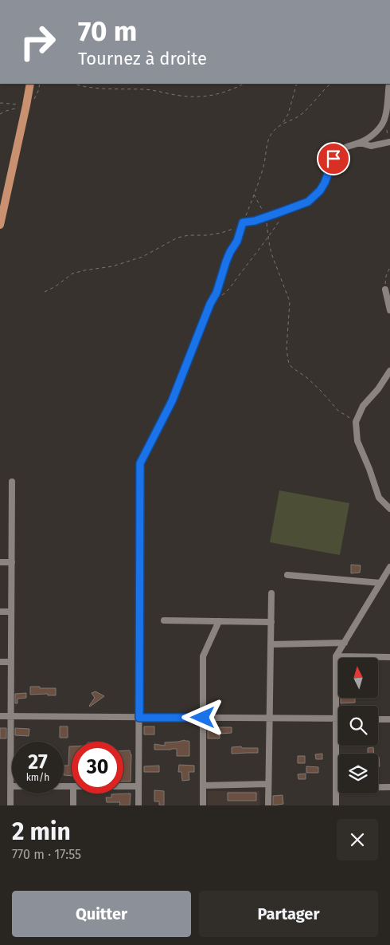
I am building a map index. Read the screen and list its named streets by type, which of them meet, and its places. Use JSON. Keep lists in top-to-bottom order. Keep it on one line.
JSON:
{"north":"top","page":{"turn":["70 m","Tournez à droite"],"speed":"27 km/h","limit":"30","heading":["2 min","770 m · 17:55"],"buttons":["Quitter","Partager"]}}
